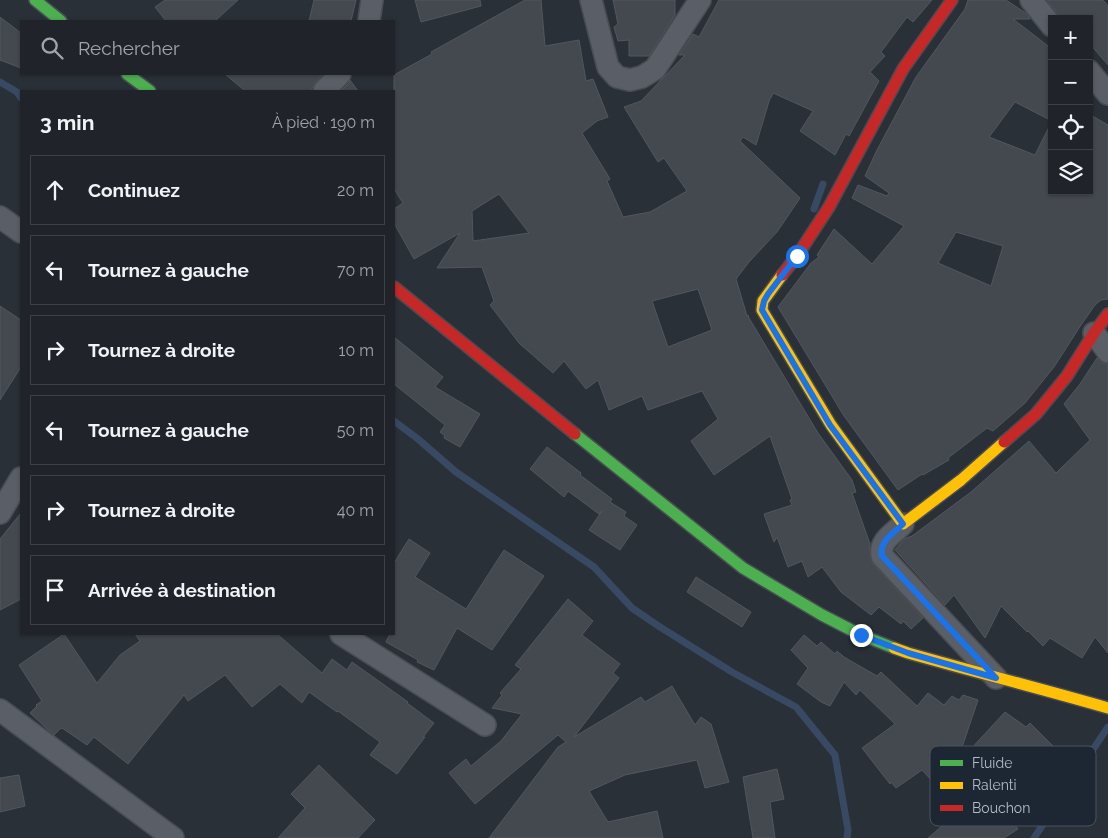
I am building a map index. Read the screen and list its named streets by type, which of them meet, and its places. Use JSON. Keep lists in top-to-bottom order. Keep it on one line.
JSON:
{"legend":["Fluide","Ralenti","Bouchon"],"page":{"map_buttons":["+","−"],"search":"Rechercher","heading":["3 min","À pied · 190 m"],"list":[["Continuez","20 m"],["Tournez à gauche","70 m"],["Tournez à droite","10 m"],["Tournez à gauche","50 m"],["Tournez à droite","40 m"],"Arrivée à destination"]}}
